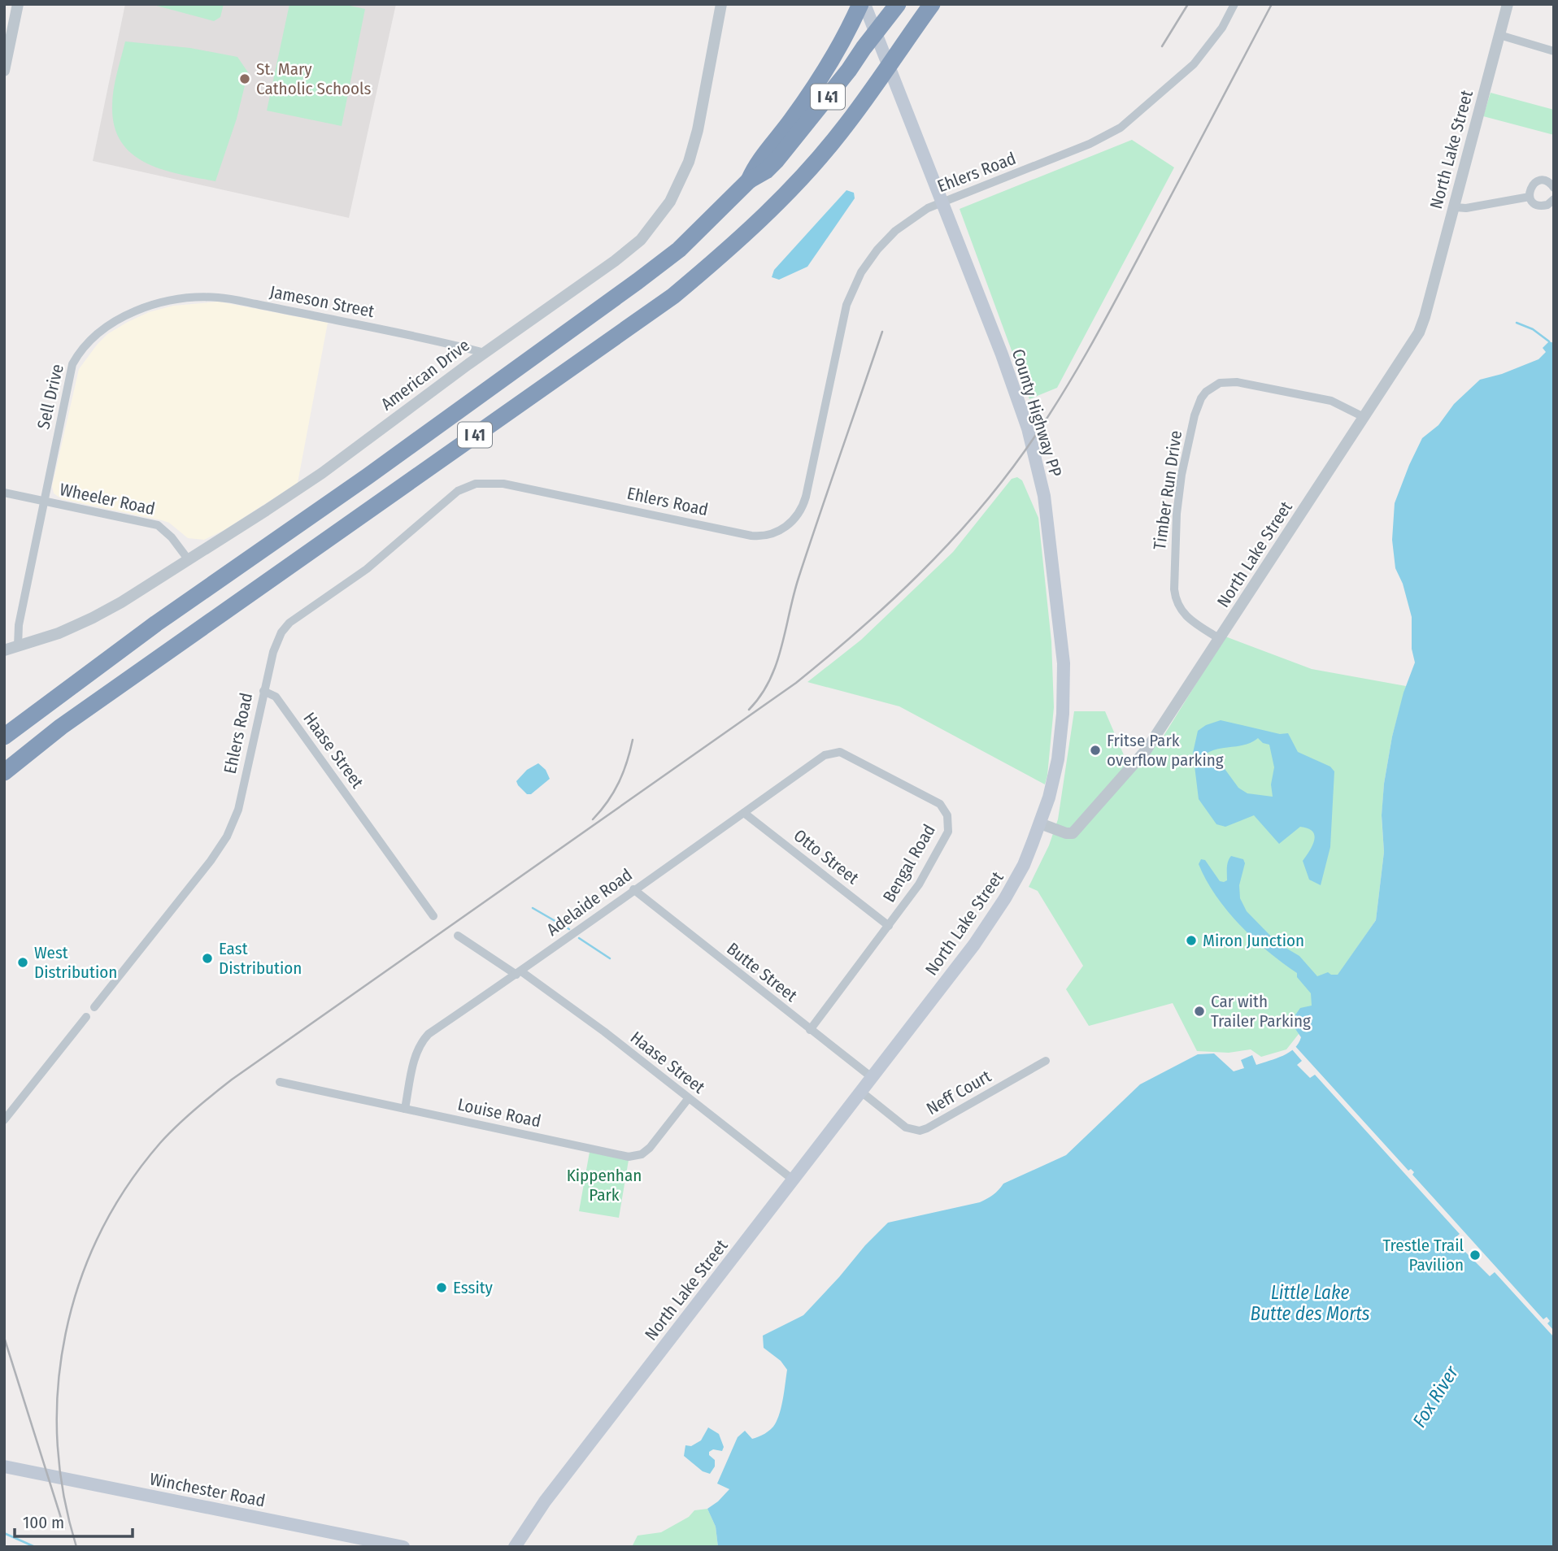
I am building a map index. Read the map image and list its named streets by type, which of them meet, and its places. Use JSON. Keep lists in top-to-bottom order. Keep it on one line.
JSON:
{"streets":{"highway":["I 41"],"main road":["North Lake Street","County Highway PP","Winchester Road"],"street":["Ehlers Road","Jameson Street","American Drive","Sell Drive","Timber Run Drive","Wheeler Road","Haase Street","Otto Street","Bengal Road","Adelaide Road","Butte Street","Neff Court","Louise Road"]},"crossings":[["North Lake Street","County Highway PP"],["North Lake Street","Timber Run Drive"],["North Lake Street","Haase Street"],["North Lake Street","Butte Street"],["North Lake Street","Neff Court"],["Ehlers Road","County Highway PP"],["Ehlers Road","Haase Street"],["Jameson Street","American Drive"],["Jameson Street","Sell Drive"],["American Drive","Sell Drive"],["American Drive","Wheeler Road"],["Sell Drive","Wheeler Road"],["Haase Street","Adelaide Road"],["Haase Street","Louise Road"],["Otto Street","Bengal Road"],["Otto Street","Adelaide Road"],["Bengal Road","Adelaide Road"],["Bengal Road","Butte Street"],["Adelaide Road","Butte Street"],["Adelaide Road","Louise Road"]],"water":["Little Lake Butte des Morts","Fox River"],"parks":["Kippenhan Park"],"places":["St. Mary Catholic Schools","Fritse Park overflow parking","Miron Junction","East Distribution","West Distribution","Car with Trailer Parking","Trestle Trail Pavilion","Essity"],"scale_bar":"100 m"}
